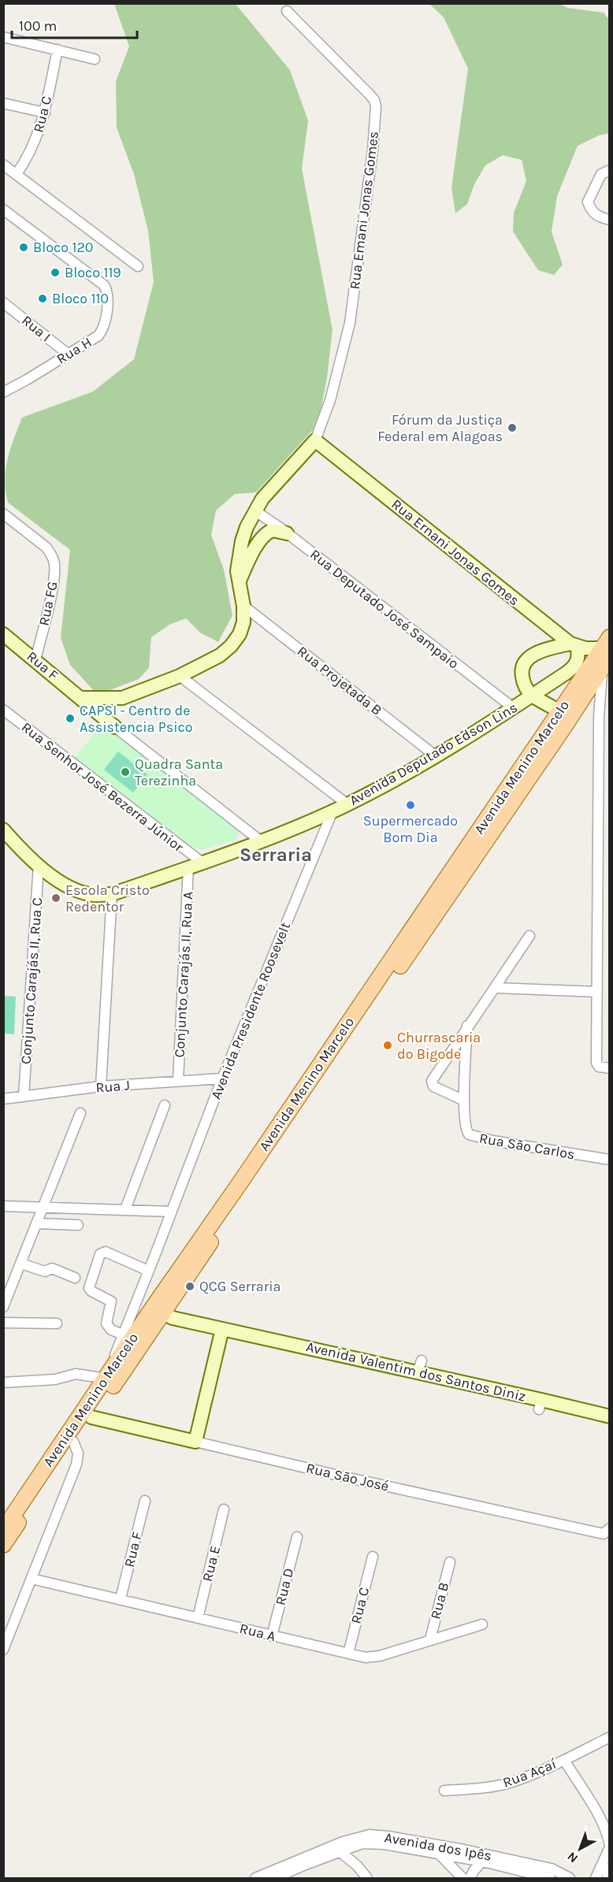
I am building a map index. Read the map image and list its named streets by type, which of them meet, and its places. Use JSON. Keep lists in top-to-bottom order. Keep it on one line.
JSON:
{"streets":{"main road":["Avenida Menino Marcelo"],"street":["Rua C","Rua Emani Jonas Gomes","Rua I","Rua H","Rua Ernani Jonas Gomes","Rua FG","Rua Deputado José Sampaio","Rua F","Rua Projetada B","Avenida Deputado Edson Lins","Rua Senhor José Bezerra Júnior","Conjunto Carajás II, Rua A","Conjunto Carajás II, Rua C","Avenida Presidente Roosevelt","Rua J","Rua São Carlos","Avenida Valentim dos Santos Diniz","Rua São José","Rua E","Rua D","Rua B","Rua A","Rua Açaí","Avenida dos Ipês"]},"crossings":[["Rua C","Rua A"],["Rua Emani Jonas Gomes","Rua Ernani Jonas Gomes"],["Rua I","Rua H"],["Rua Ernani Jonas Gomes","Avenida Deputado Edson Lins"],["Rua FG","Rua F"],["Rua Deputado José Sampaio","Avenida Deputado Edson Lins"],["Rua F","Rua A"],["Rua Projetada B","Avenida Deputado Edson Lins"],["Avenida Deputado Edson Lins","Rua Senhor José Bezerra Júnior"],["Avenida Deputado Edson Lins","Conjunto Carajás II, Rua A"],["Avenida Deputado Edson Lins","Conjunto Carajás II, Rua C"],["Avenida Deputado Edson Lins","Avenida Presidente Roosevelt"],["Avenida Menino Marcelo","Avenida Presidente Roosevelt"],["Avenida Menino Marcelo","Avenida Valentim dos Santos Diniz"],["Avenida Menino Marcelo","Rua São José"],["Conjunto Carajás II, Rua A","Rua J"],["Conjunto Carajás II, Rua C","Rua J"],["Avenida Presidente Roosevelt","Rua J"],["Rua E","Rua A"],["Rua D","Rua A"],["Rua B","Rua A"]],"districts":["Serraria"],"places":["Bloco 120","Bloco 119","Bloco 110","Fórum da Justiça Federal em Alagoas","CAPSI - Centro de Assistencia Psico","Quadra Santa Terezinha","Supermercado Bom Dia","Escola Cristo Redentor","Churrascaria do Bigode","QCG Serraria"],"scale_bar":"100 m","north":"bottom left"}
